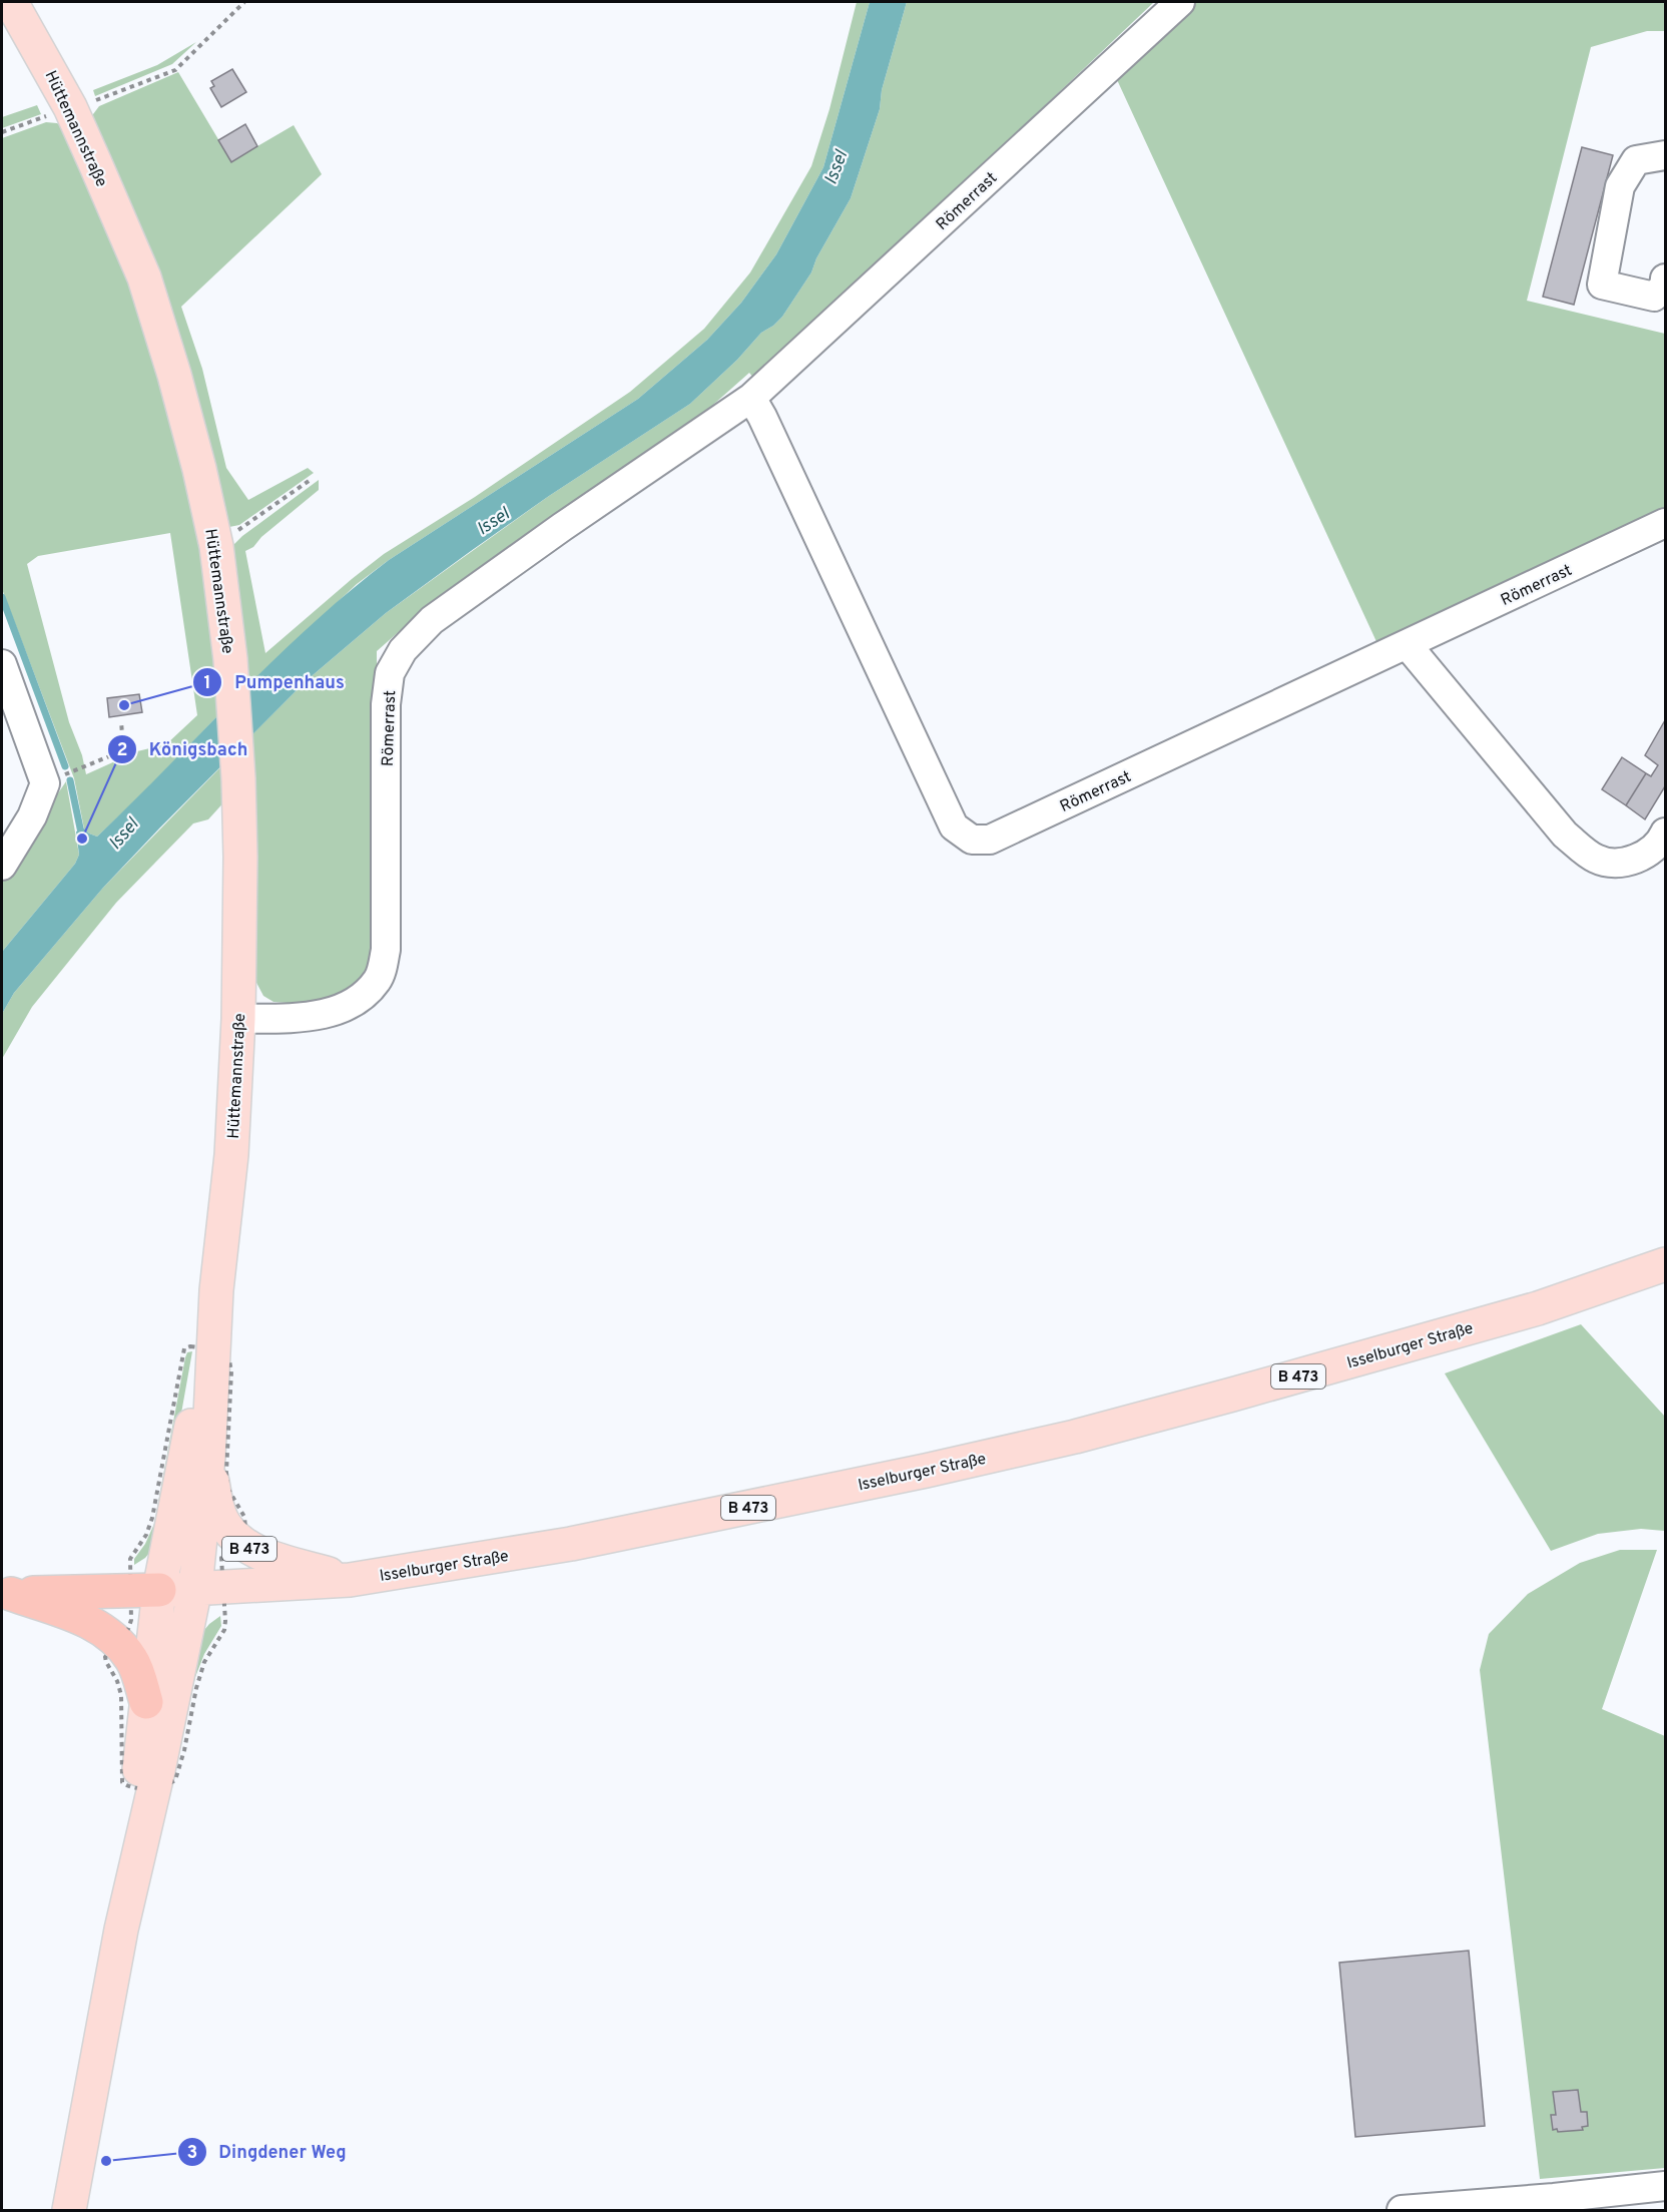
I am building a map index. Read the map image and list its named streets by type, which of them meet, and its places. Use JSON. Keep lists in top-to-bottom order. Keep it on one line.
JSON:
{"streets":{"highway":["B 473"],"main road":["Hüttemannstraße","Isselburger Straße"],"street":["Römerrast"]},"crossings":[["Hüttemannstraße","Römerrast"],["Hüttemannstraße","Isselburger Straße"],["Hüttemannstraße","B 473"],["Isselburger Straße","B 473"]],"water":["Issel"],"places":["Pumpenhaus","Königsbach","Dingdener Weg"]}
